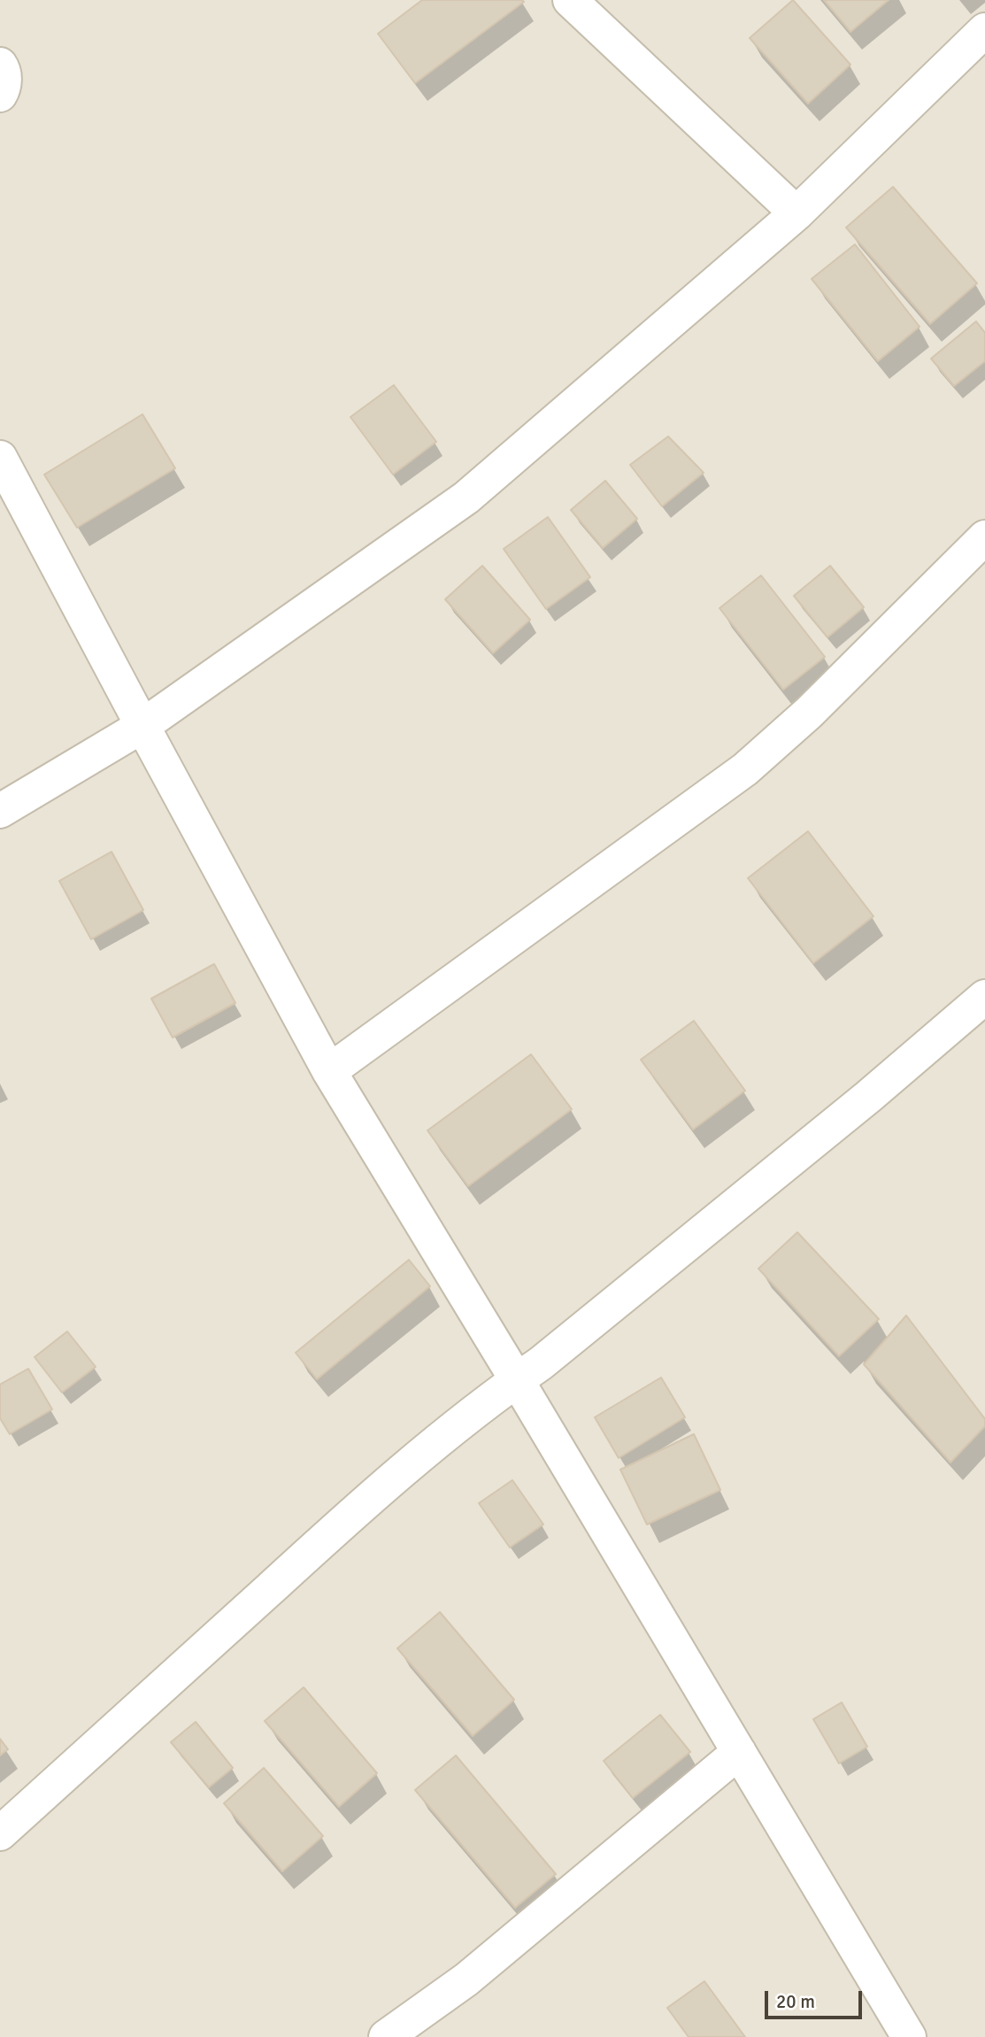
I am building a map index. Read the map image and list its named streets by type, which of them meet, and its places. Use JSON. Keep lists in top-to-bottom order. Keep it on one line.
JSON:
{"scale_bar":"20 m"}
